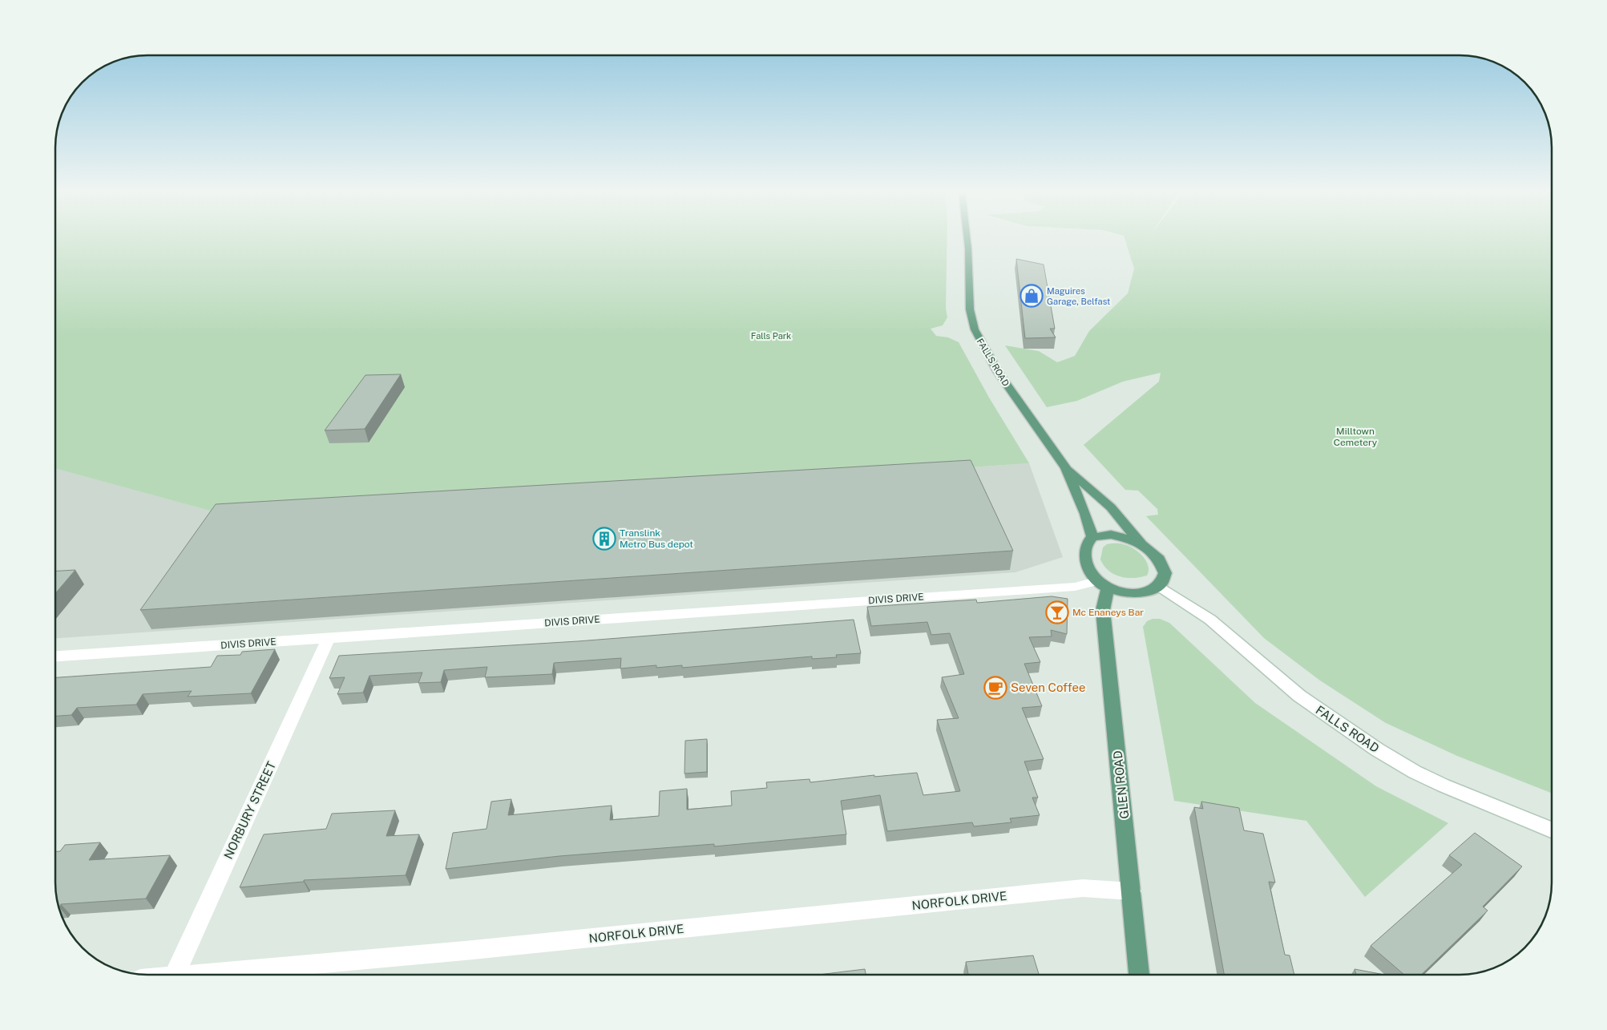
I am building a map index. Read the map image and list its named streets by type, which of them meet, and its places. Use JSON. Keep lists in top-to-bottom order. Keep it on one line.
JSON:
{"streets":{"main road":["FALLS ROAD","GLEN ROAD"],"street":["DIVIS DRIVE","NORBURY STREET","NORFOLK DRIVE"]},"crossings":[["FALLS ROAD","DIVIS DRIVE"],["FALLS ROAD","GLEN ROAD"],["DIVIS DRIVE","GLEN ROAD"],["DIVIS DRIVE","NORBURY STREET"],["GLEN ROAD","NORFOLK DRIVE"]],"parks":["Falls Park","Milltown Cemetery"],"places":{"shop":["Maguires Garage, Belfast"],"building":["Translink Metro Bus depot"],"bar":["Mc Enaneys Bar"],"cafe":["Seven Coffee"]}}
